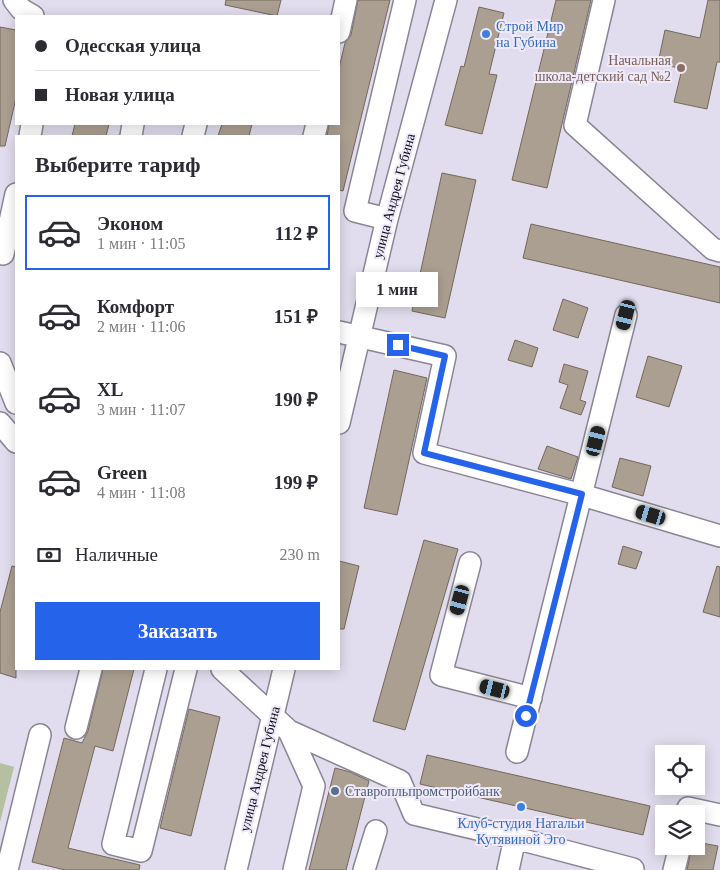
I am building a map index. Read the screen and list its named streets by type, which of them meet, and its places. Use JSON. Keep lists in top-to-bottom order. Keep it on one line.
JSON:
{"streets":{"street":["улица Андрея Губина"]},"places":["Строй Мир на Губина","Начальная школа-детский сад №2","Ставропльпромстройбанк","Клуб-студия Натальи Кутявиной Эго"],"page":{"banner":["Одесская улица","Новая улица"],"heading":"Выберите тариф","list":[{"name":"Эконом","note":"1 мин · 11:05","value":"112 ₽"},{"name":"Комфорт","note":"2 мин · 11:06","value":"151 ₽"},{"name":"XL","note":"3 мин · 11:07","value":"190 ₽"},{"name":"Green","note":"4 мин · 11:08","value":"199 ₽"}],"bubble":"1 мин","pay":["Наличные","230 m"],"buttons":"Заказать"}}
